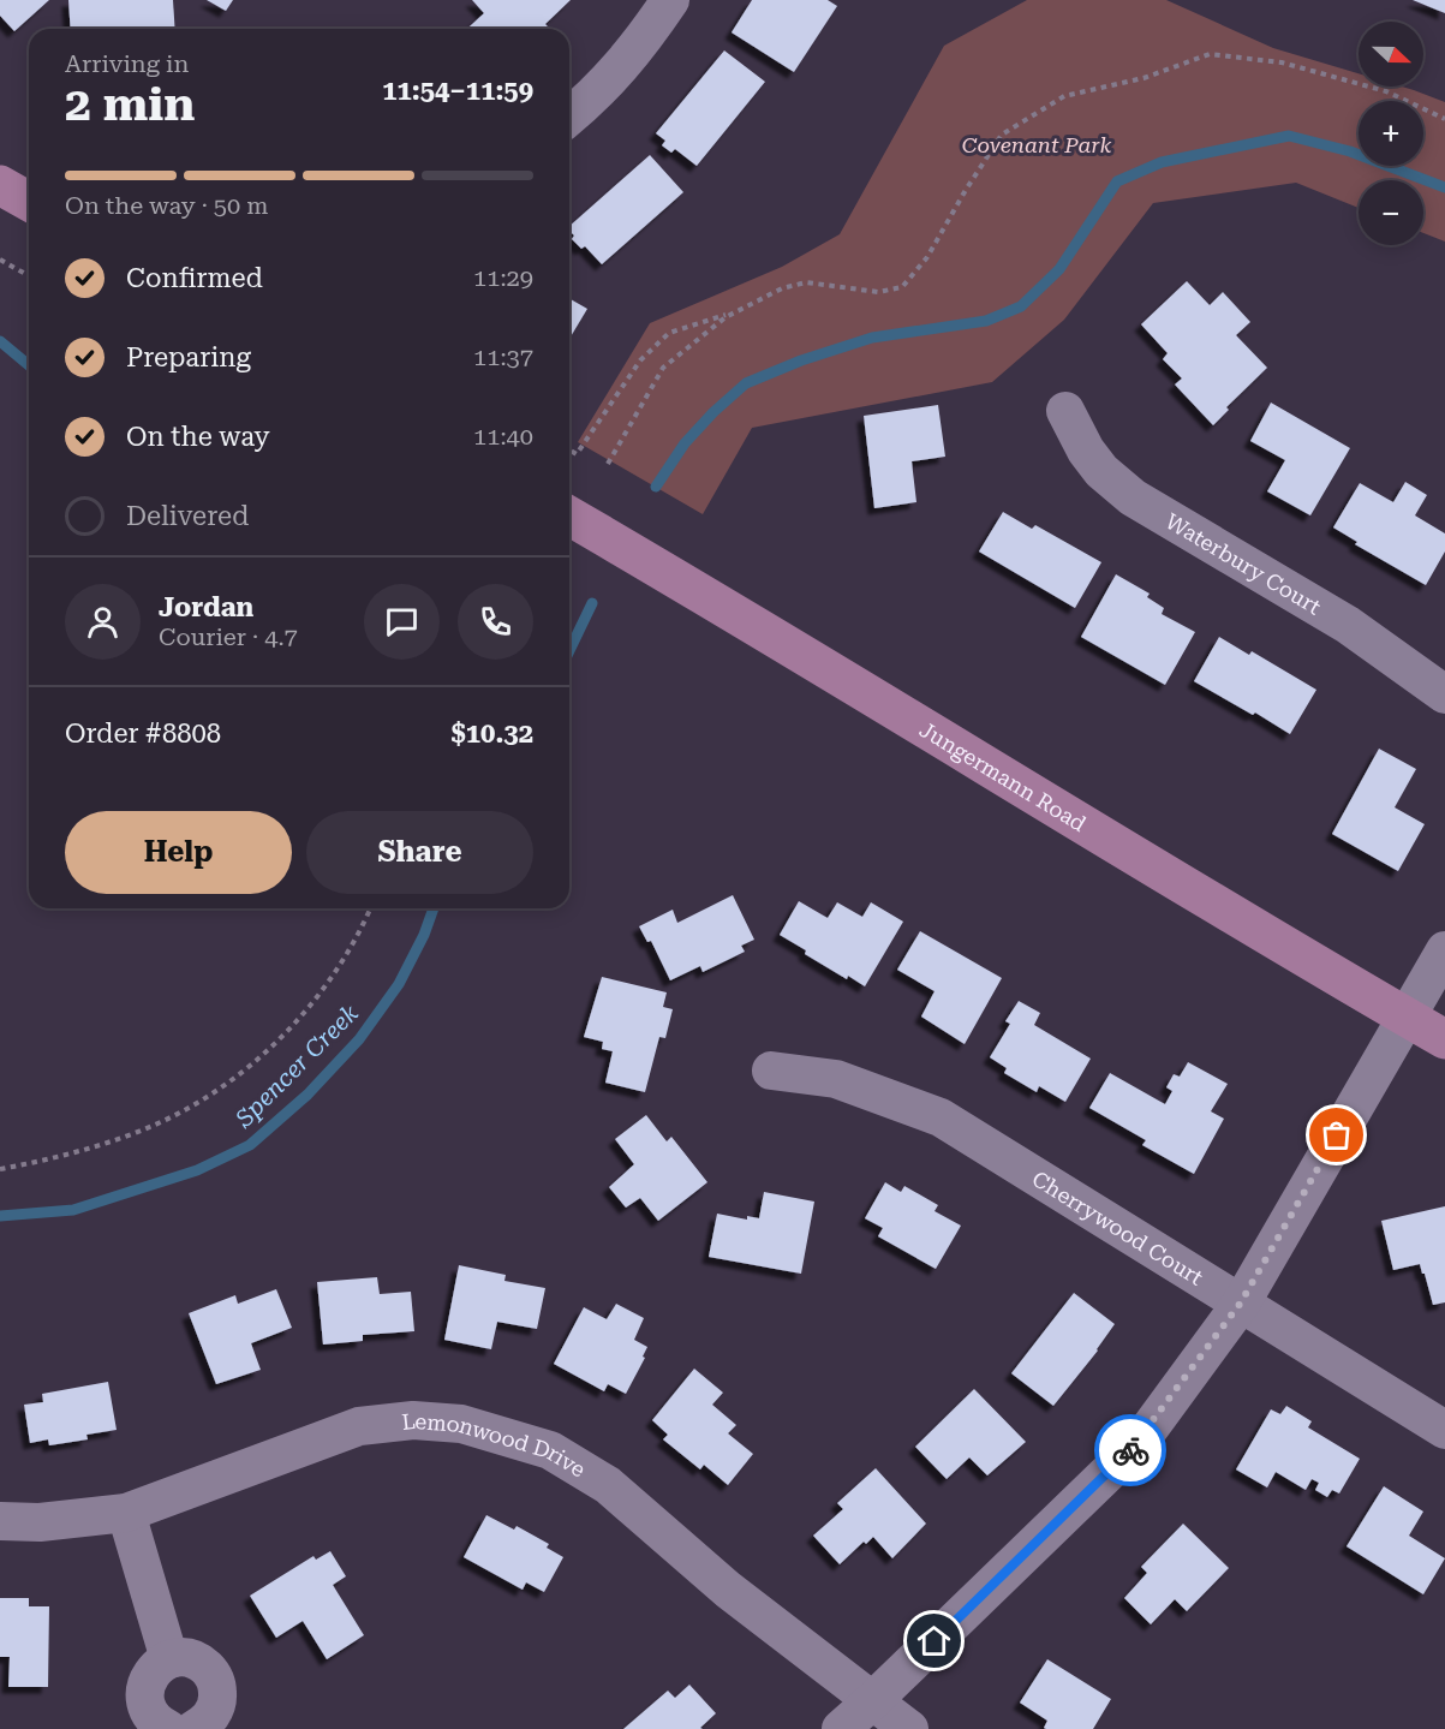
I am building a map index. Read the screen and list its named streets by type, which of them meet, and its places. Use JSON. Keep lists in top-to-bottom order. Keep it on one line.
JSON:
{"streets":{"main road":["Jungermann Road"],"street":["Waterbury Court","Cherrywood Court","Lemonwood Drive"]},"water":["Spencer Creek"],"parks":["Covenant Park"],"north":"right","page":{"map_buttons":["+","−"],"heading":["2 min","Arriving in","11:54–11:59"],"panel":["Jordan","Courier · 4.7","Order #8808","$10.32"],"bar":"On the way · 50 m","list":[["Confirmed","11:29"],["Preparing","11:37"],["On the way","11:40"],"Delivered"],"buttons":["Help","Share"]}}
